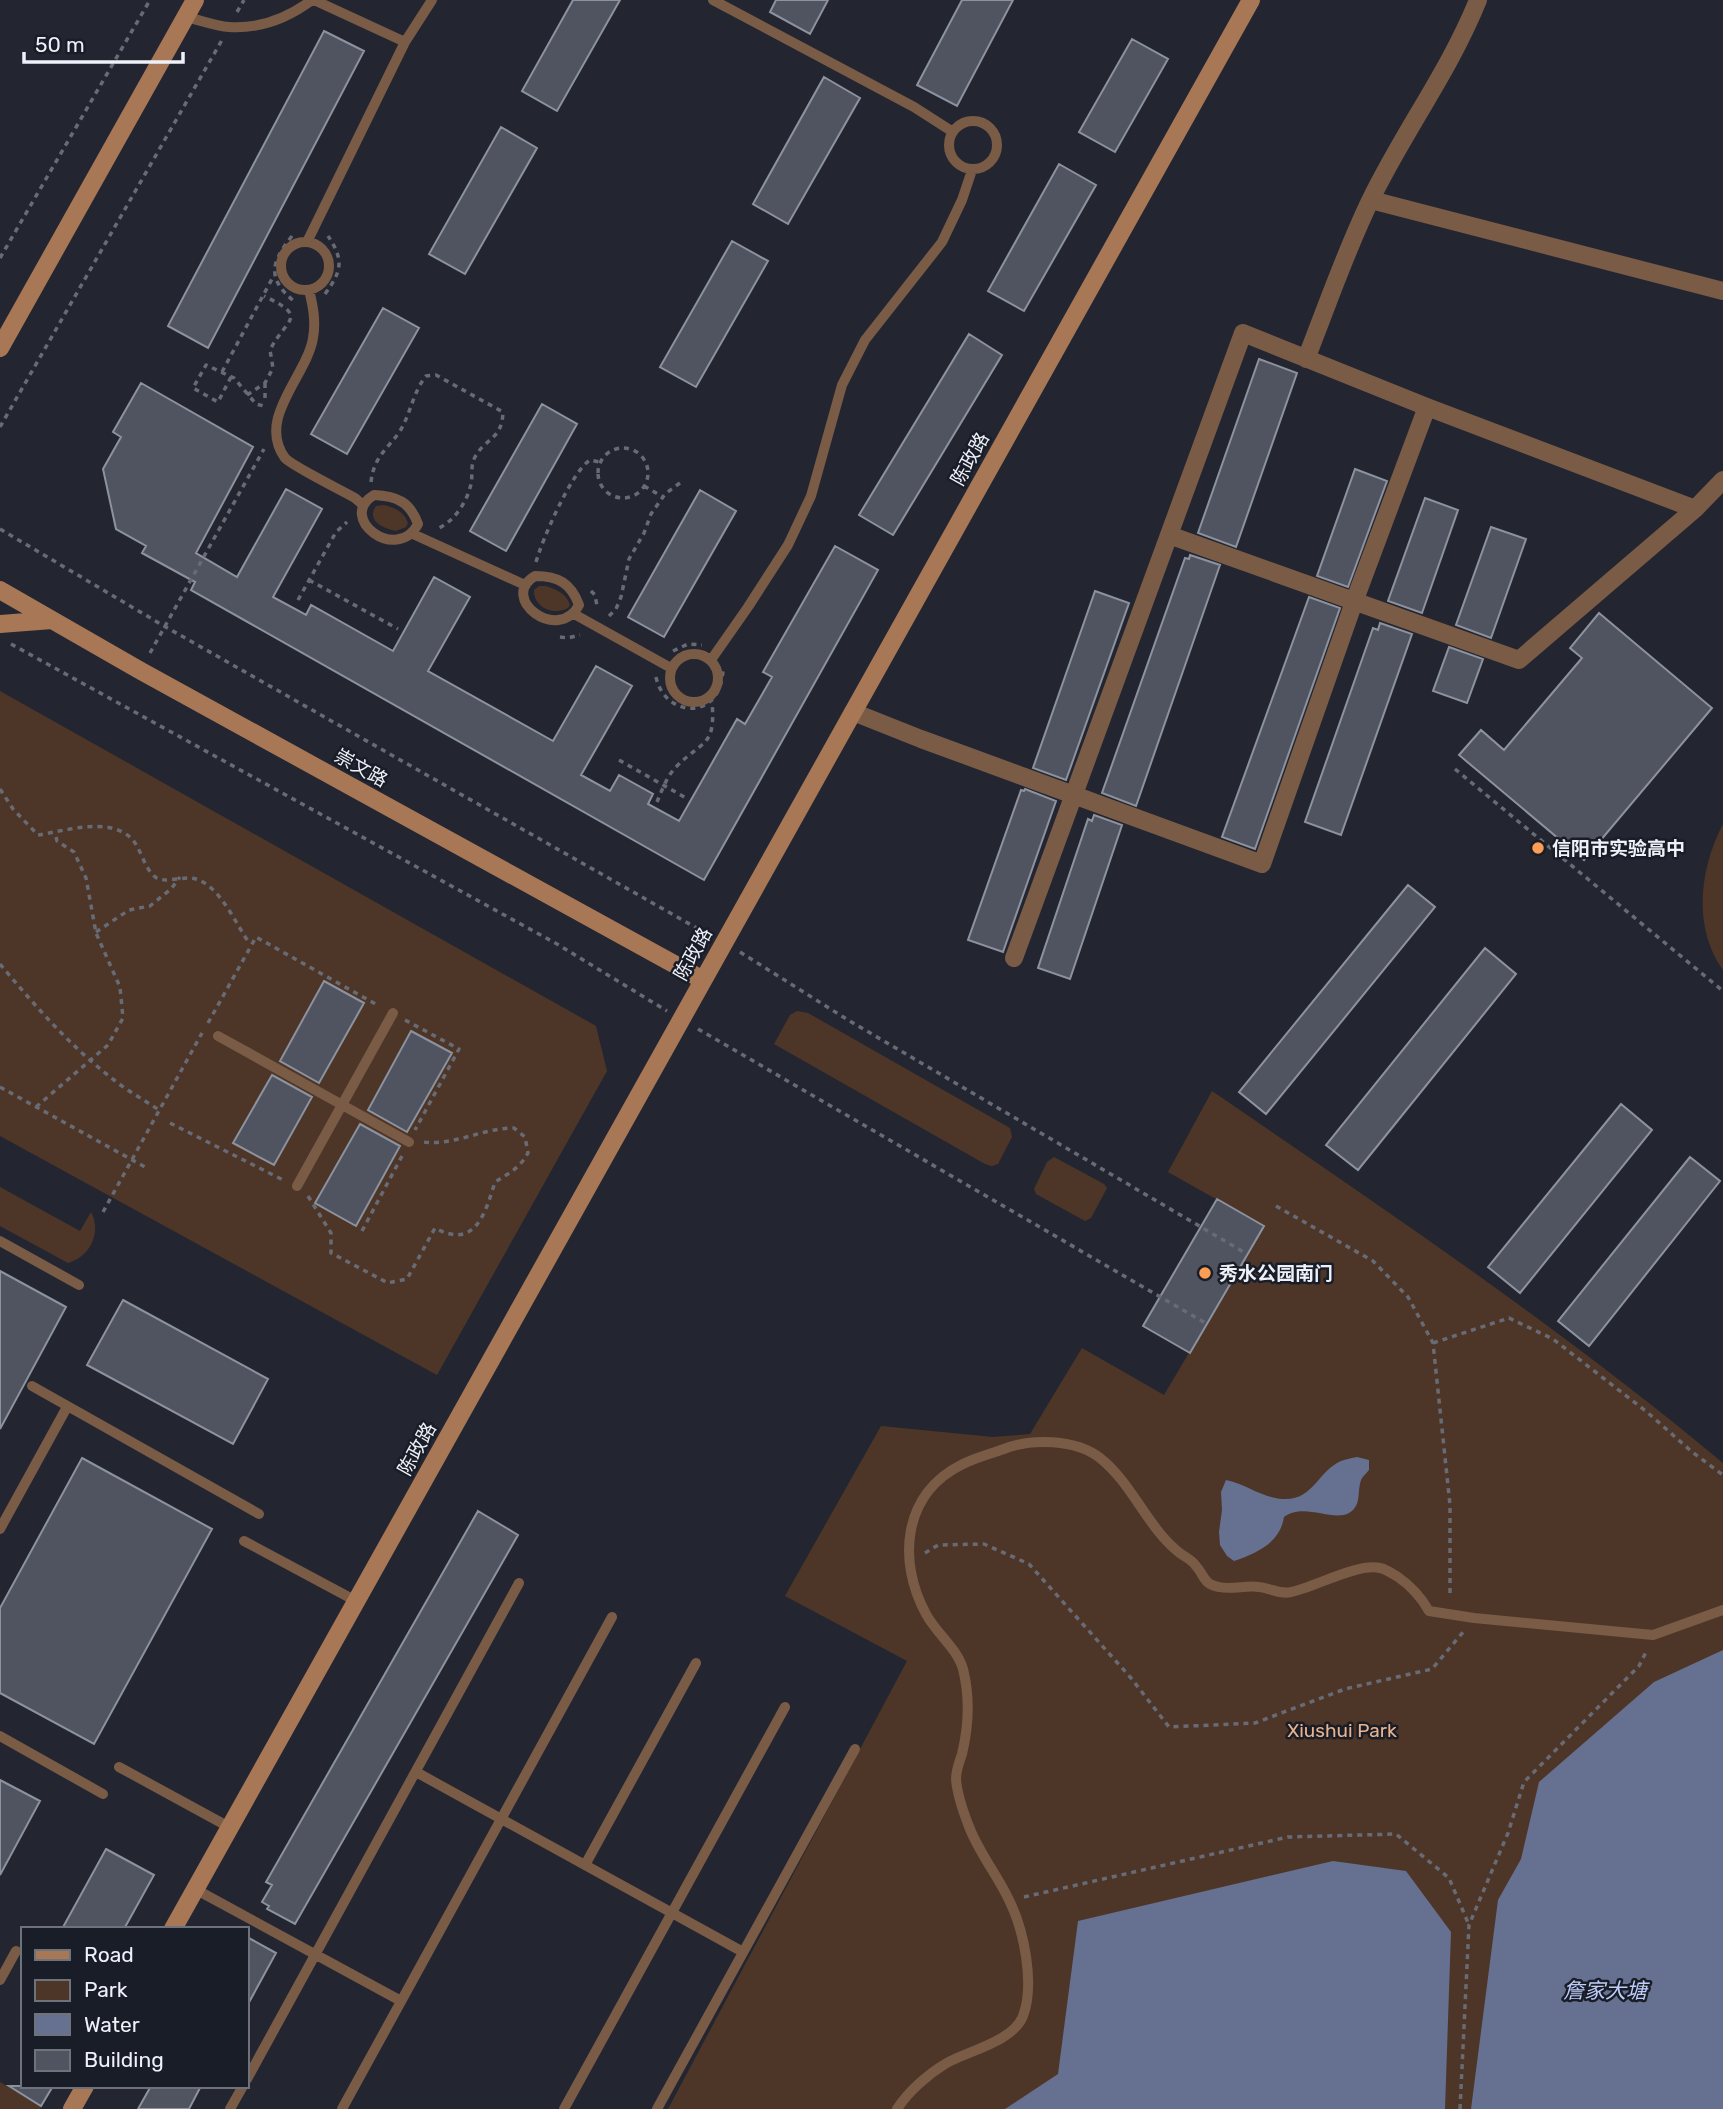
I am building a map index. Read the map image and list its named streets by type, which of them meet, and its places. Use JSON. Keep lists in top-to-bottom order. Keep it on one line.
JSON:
{"streets":{"street":["陈政路","崇文路"]},"crossings":[["陈政路","崇文路"]],"water":["詹家大塘"],"parks":["Xiushui Park"],"places":["信阳市实验高中","秀水公园南门"],"legend":["Road","Park","Water","Building"],"scale_bar":"50 m"}
